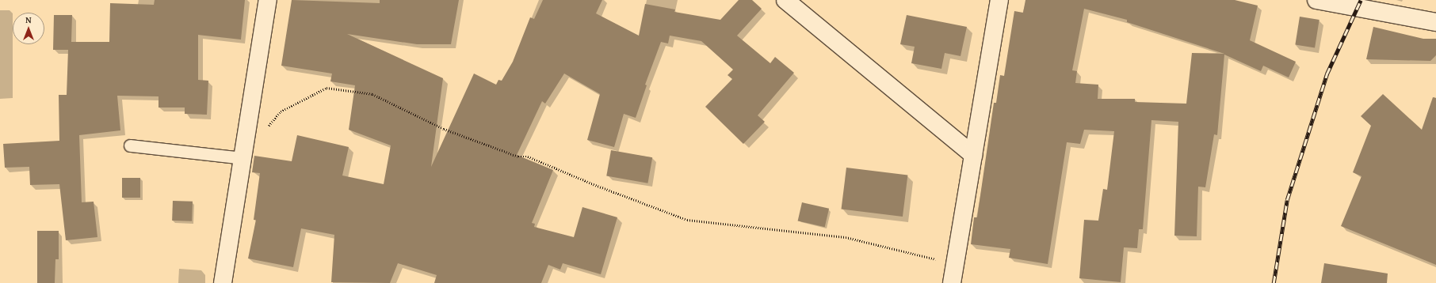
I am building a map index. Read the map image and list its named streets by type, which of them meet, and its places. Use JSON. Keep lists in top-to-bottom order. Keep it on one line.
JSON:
{"north":"top"}
